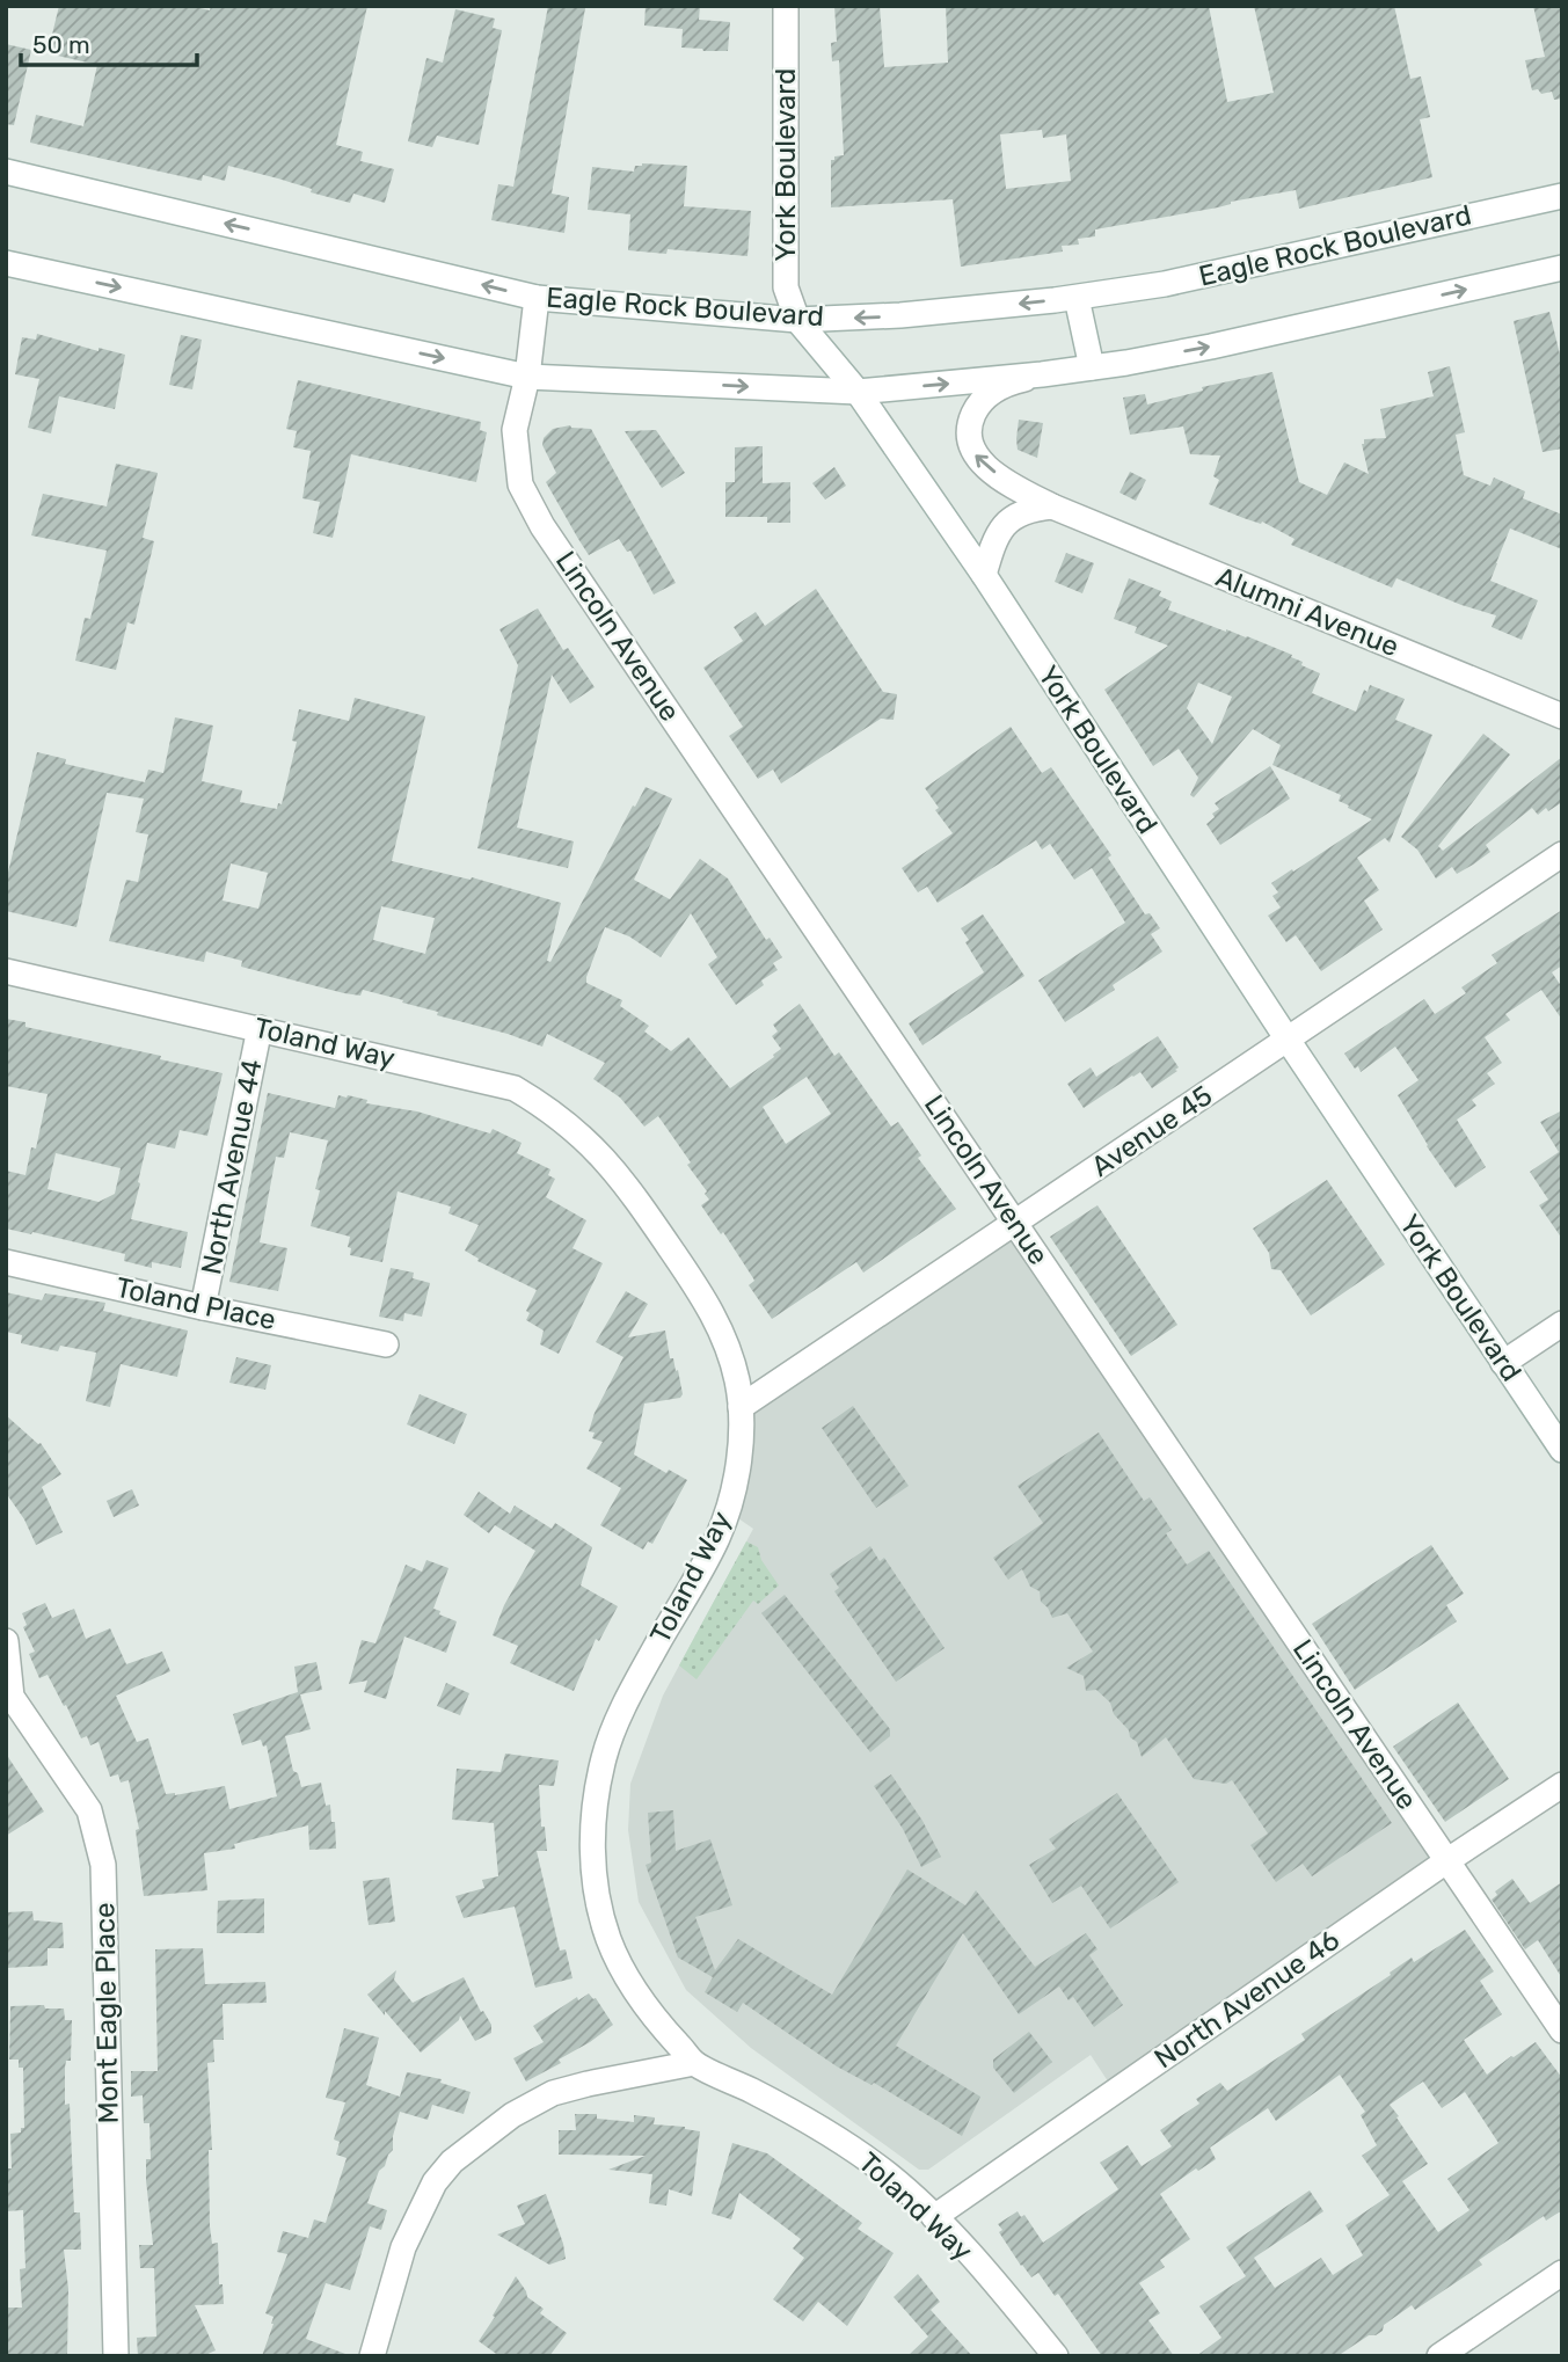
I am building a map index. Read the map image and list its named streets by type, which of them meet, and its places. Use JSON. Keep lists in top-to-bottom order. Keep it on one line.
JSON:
{"streets":{"street":["York Boulevard","Eagle Rock Boulevard","Alumni Avenue","Lincoln Avenue","Toland Way","Avenue 45","North Avenue 44","Toland Place","North Avenue 46","Mont Eagle Place"]},"crossings":[["York Boulevard","Eagle Rock Boulevard"],["York Boulevard","Avenue 45"],["Eagle Rock Boulevard","Lincoln Avenue"],["Lincoln Avenue","Avenue 45"],["Lincoln Avenue","North Avenue 46"],["Toland Way","Avenue 45"],["Toland Way","North Avenue 44"],["Toland Way","North Avenue 46"],["North Avenue 44","Toland Place"]],"scale_bar":"50 m"}
